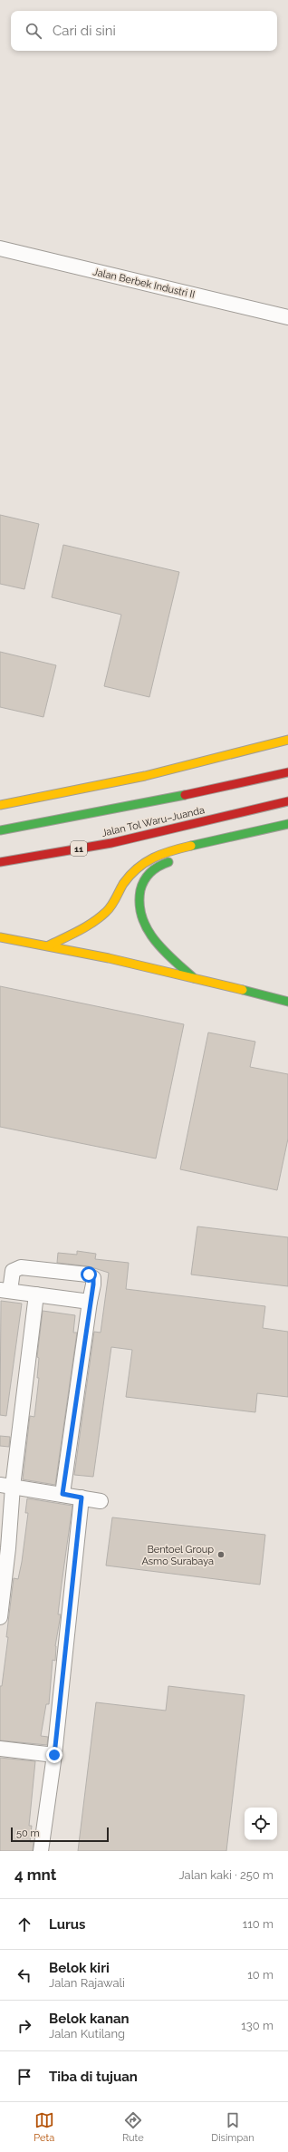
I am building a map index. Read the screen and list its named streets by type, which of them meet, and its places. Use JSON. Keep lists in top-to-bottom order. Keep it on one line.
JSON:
{"streets":{"main road":["Jalan Tol Waru–Juanda","11"],"street":["Jalan Berbek Industri II"]},"places":["Bentoel Group Asmo Surabaya"],"scale_bar":"50 m","page":{"search":"Cari di sini","scale":"50 m","heading":["4 mnt","Jalan kaki · 250 m"],"list":[["Lurus","110 m"],["Belok kiri","Jalan Rajawali","10 m"],["Belok kanan","Jalan Kutilang","130 m"],"Tiba di tujuan"],"nav":["Peta","Rute","Disimpan"]}}
